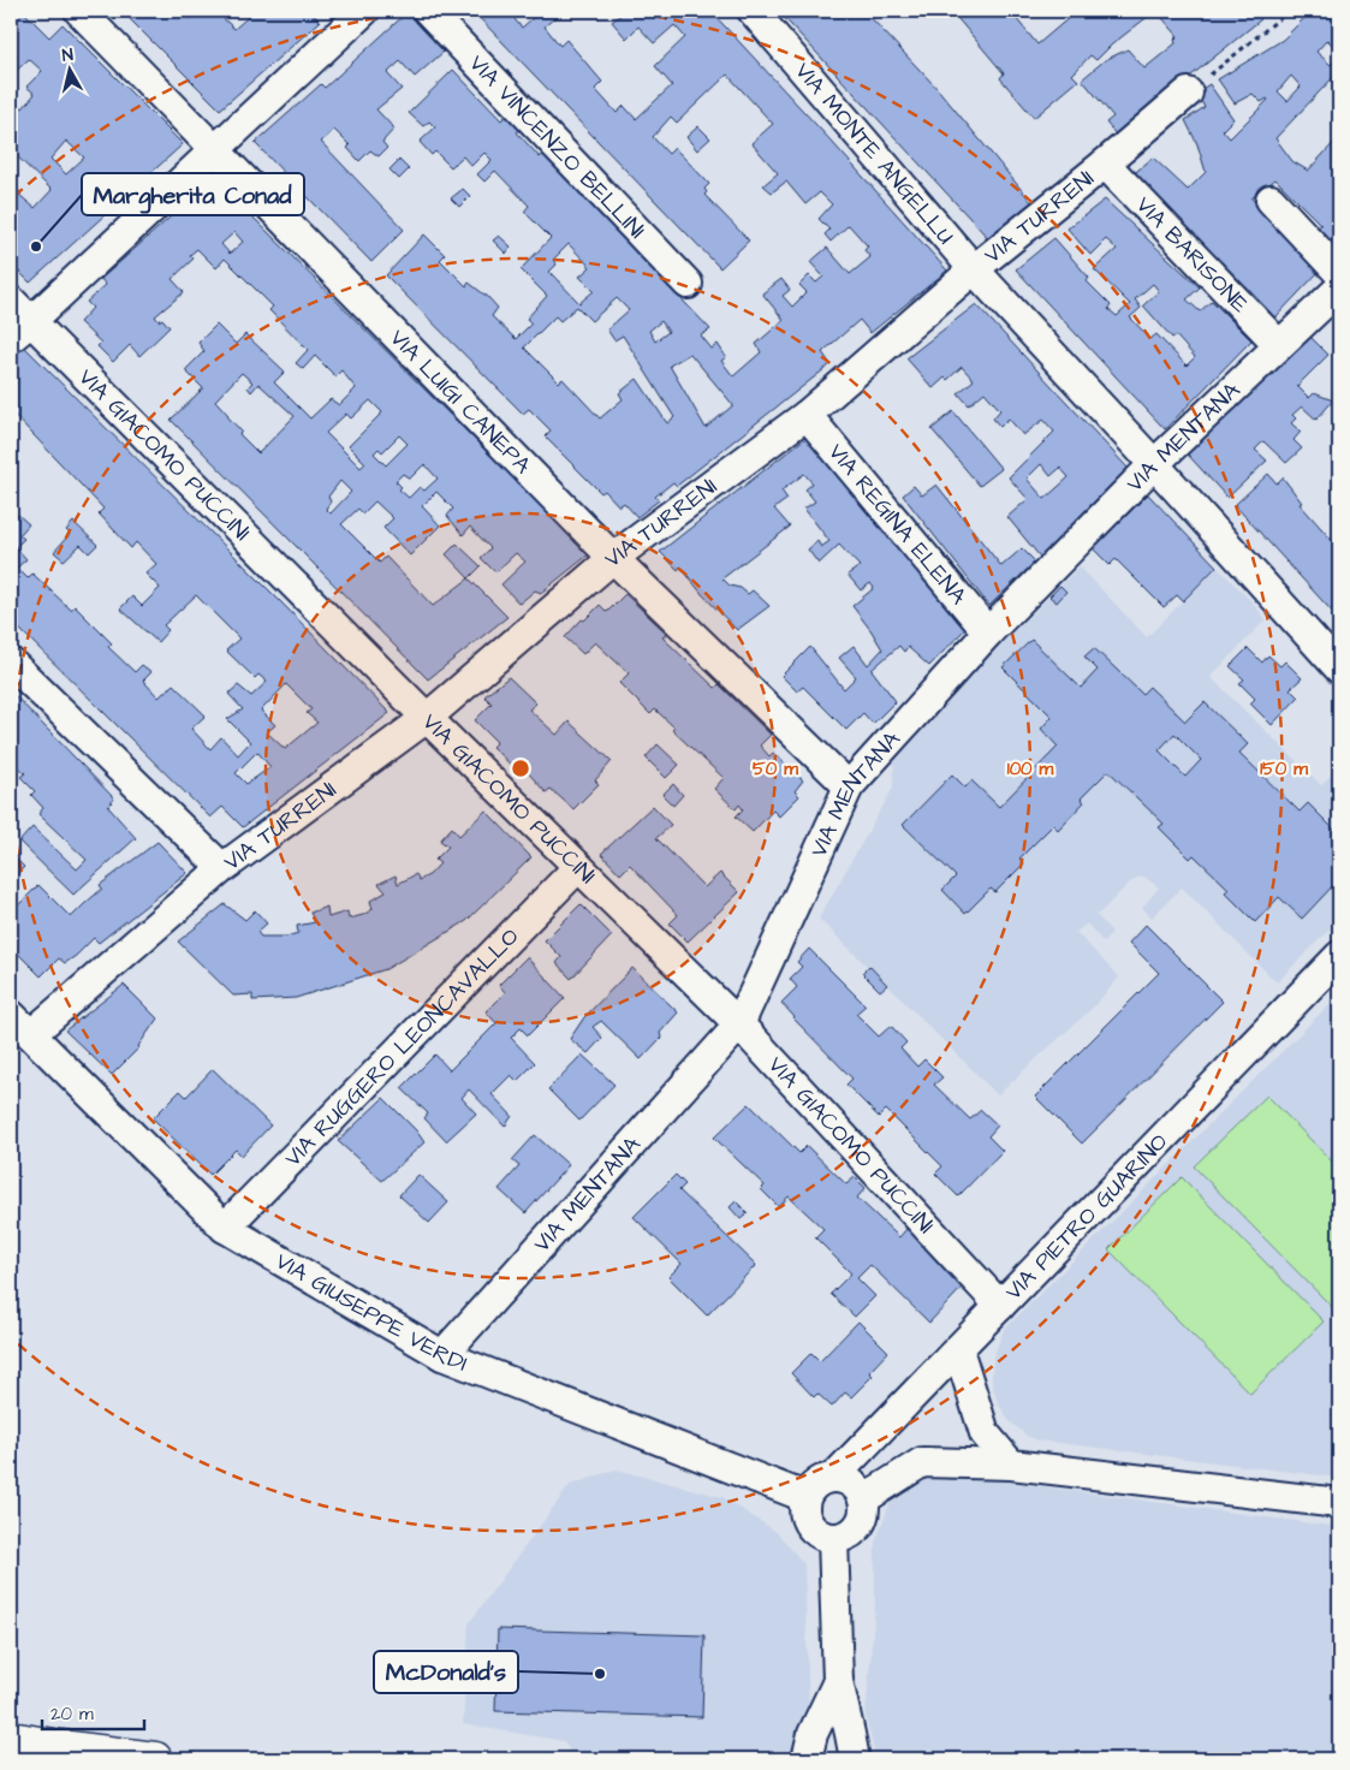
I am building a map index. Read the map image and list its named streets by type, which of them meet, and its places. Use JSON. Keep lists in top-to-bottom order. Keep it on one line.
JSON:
{"streets":{"street":["VIA VINCENZO BELLINI","VIA MONTE ANGELLU","VIA TURRENI","VIA BARISONE","VIA LUIGI CANEPA","VIA MENTANA","VIA GIACOMO PUCCINI","VIA REGINA ELENA","VIA RUGGERO LEONCAVALLO","VIA PIETRO GUARINO","VIA GIUSEPPE VERDI"]},"crossings":[["VIA MONTE ANGELLU","VIA TURRENI"],["VIA MONTE ANGELLU","VIA MENTANA"],["VIA TURRENI","VIA BARISONE"],["VIA TURRENI","VIA LUIGI CANEPA"],["VIA TURRENI","VIA GIACOMO PUCCINI"],["VIA TURRENI","VIA REGINA ELENA"],["VIA TURRENI","VIA GIUSEPPE VERDI"],["VIA BARISONE","VIA MENTANA"],["VIA LUIGI CANEPA","VIA MENTANA"],["VIA MENTANA","VIA GIACOMO PUCCINI"],["VIA MENTANA","VIA REGINA ELENA"],["VIA MENTANA","VIA GIUSEPPE VERDI"],["VIA GIACOMO PUCCINI","VIA RUGGERO LEONCAVALLO"],["VIA GIACOMO PUCCINI","VIA PIETRO GUARINO"],["VIA RUGGERO LEONCAVALLO","VIA GIUSEPPE VERDI"],["VIA PIETRO GUARINO","VIA GIUSEPPE VERDI"]],"places":["Margherita Conad","McDonald's"],"scale_bar":"20 m","north":"top","rings":["50 m","100 m","150 m"]}
